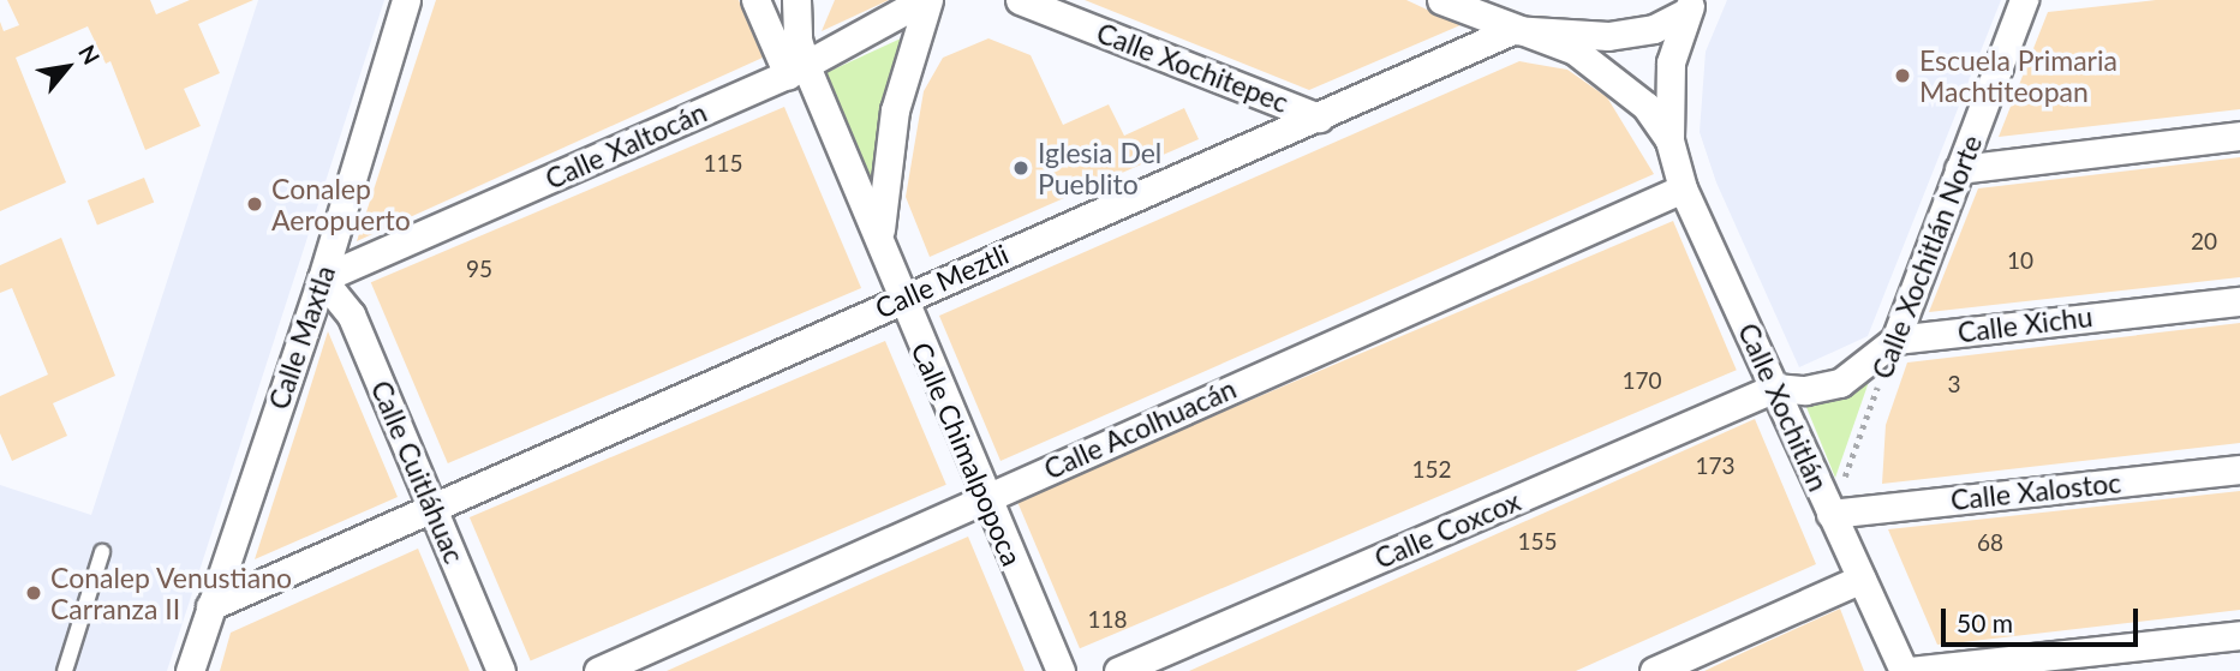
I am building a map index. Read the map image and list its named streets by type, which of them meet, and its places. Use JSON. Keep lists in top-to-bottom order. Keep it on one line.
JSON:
{"streets":{"street":["Calle Xochitepec","Calle Xaltocán","Calle Xochitlán Norte","Calle Meztli","Calle Xichu","Calle Maxtla","Calle Xochitlán","Calle Acolhuacán","Calle Chimalpopoca","Calle Cuitláhuac","Calle Xalostoc","Calle Coxcox"]},"crossings":[["Calle Xochitepec","Calle Meztli"],["Calle Xaltocán","Calle Maxtla"],["Calle Xaltocán","Calle Chimalpopoca"],["Calle Xaltocán","Calle Cuitláhuac"],["Calle Xochitlán Norte","Calle Xichu"],["Calle Xochitlán Norte","Calle Xochitlán"],["Calle Xochitlán Norte","Calle Xalostoc"],["Calle Meztli","Calle Maxtla"],["Calle Meztli","Calle Chimalpopoca"],["Calle Meztli","Calle Cuitláhuac"],["Calle Maxtla","Calle Cuitláhuac"],["Calle Xochitlán","Calle Acolhuacán"],["Calle Xochitlán","Calle Xalostoc"],["Calle Xochitlán","Calle Coxcox"],["Calle Acolhuacán","Calle Chimalpopoca"]],"places":["Escuela Primaria Machtiteopan","Iglesia Del Pueblito","Conalep Aeropuerto","Conalep Venustiano Carranza II"],"house_numbers":["115","20","10","95","170","3","173","152","155","68","118"],"scale_bar":"50 m","north":"top right"}
